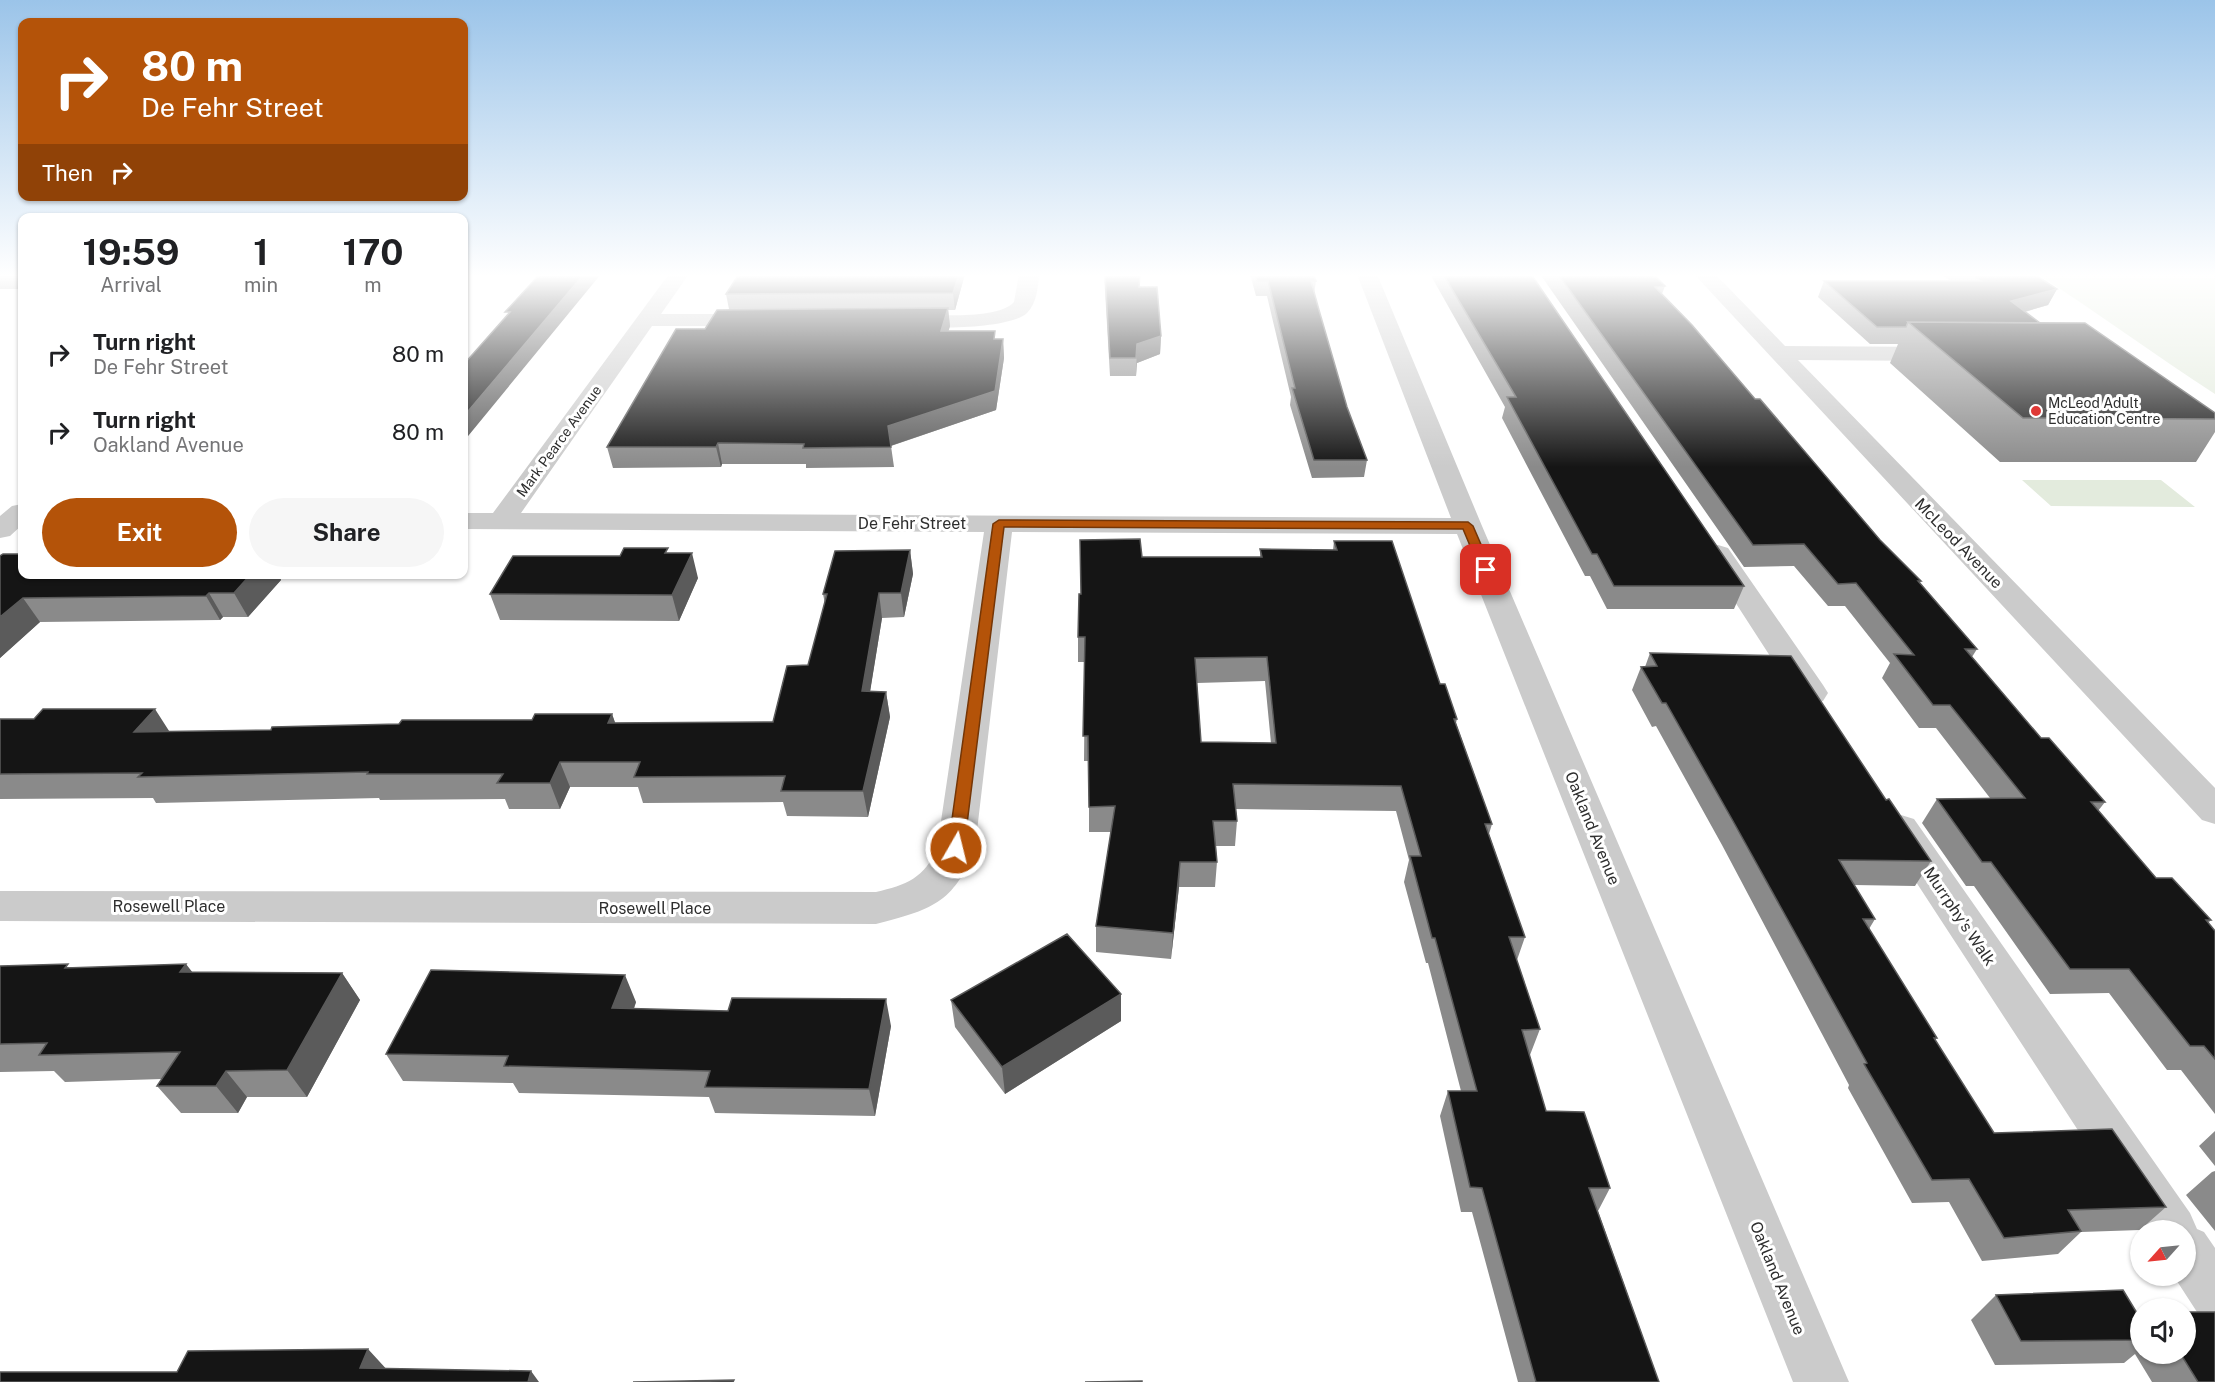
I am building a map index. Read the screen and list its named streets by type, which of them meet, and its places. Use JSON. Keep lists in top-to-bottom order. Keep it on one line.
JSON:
{"streets":{"street":["Mark Pearce Avenue","De Fehr Street","McLeod Avenue","Oakland Avenue","Rosewell Place","Murrphy's Walk"]},"crossings":[["Mark Pearce Avenue","De Fehr Street"],["De Fehr Street","Oakland Avenue"],["De Fehr Street","Rosewell Place"]],"places":["McLeod Adult Education Centre"],"north":"bottom left","page":{"turn":["80 m","De Fehr Street"],"then":"Then","eta":["19:59","Arrival","1","min","170","m"],"list":[{"name":"Turn right","note":"De Fehr Street","value":"80 m"},{"name":"Turn right","note":"Oakland Avenue","value":"80 m"}],"buttons":["Exit","Share"]}}
